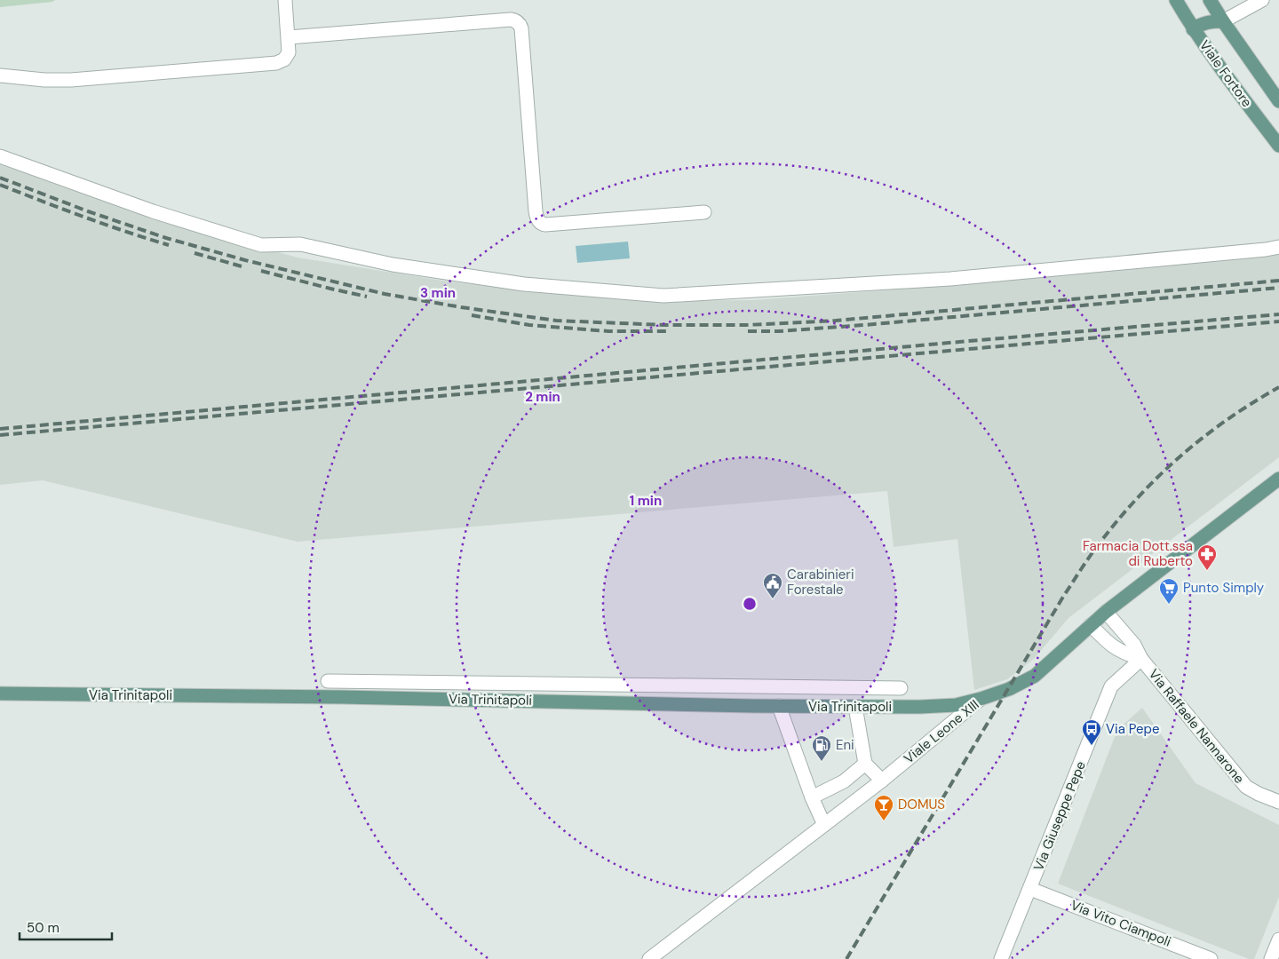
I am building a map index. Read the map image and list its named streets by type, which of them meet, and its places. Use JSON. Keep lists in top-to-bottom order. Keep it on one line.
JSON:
{"streets":{"main road":["Viale Fortore","Via Trinitapoli","Viale Leone XIII"],"street":["Via Raffaele Nannarone","Via Giuseppe Pepe","Via Vito Ciampoli"]},"crossings":[["Via Trinitapoli","Viale Leone XIII"],["Via Raffaele Nannarone","Viale Leone XIII"],["Via Raffaele Nannarone","Via Giuseppe Pepe"],["Via Giuseppe Pepe","Via Vito Ciampoli"]],"places":{"pharmacy":["Farmacia Dott.ssa di Ruberto"],"public building":["Carabinieri Forestale"],"supermarket":["Punto Simply"],"bus stop":["Via Pepe"],"fuel station":["Eni"],"bar":["DOMUS"]},"scale_bar":"50 m","rings":["3 min","2 min","1 min"]}
